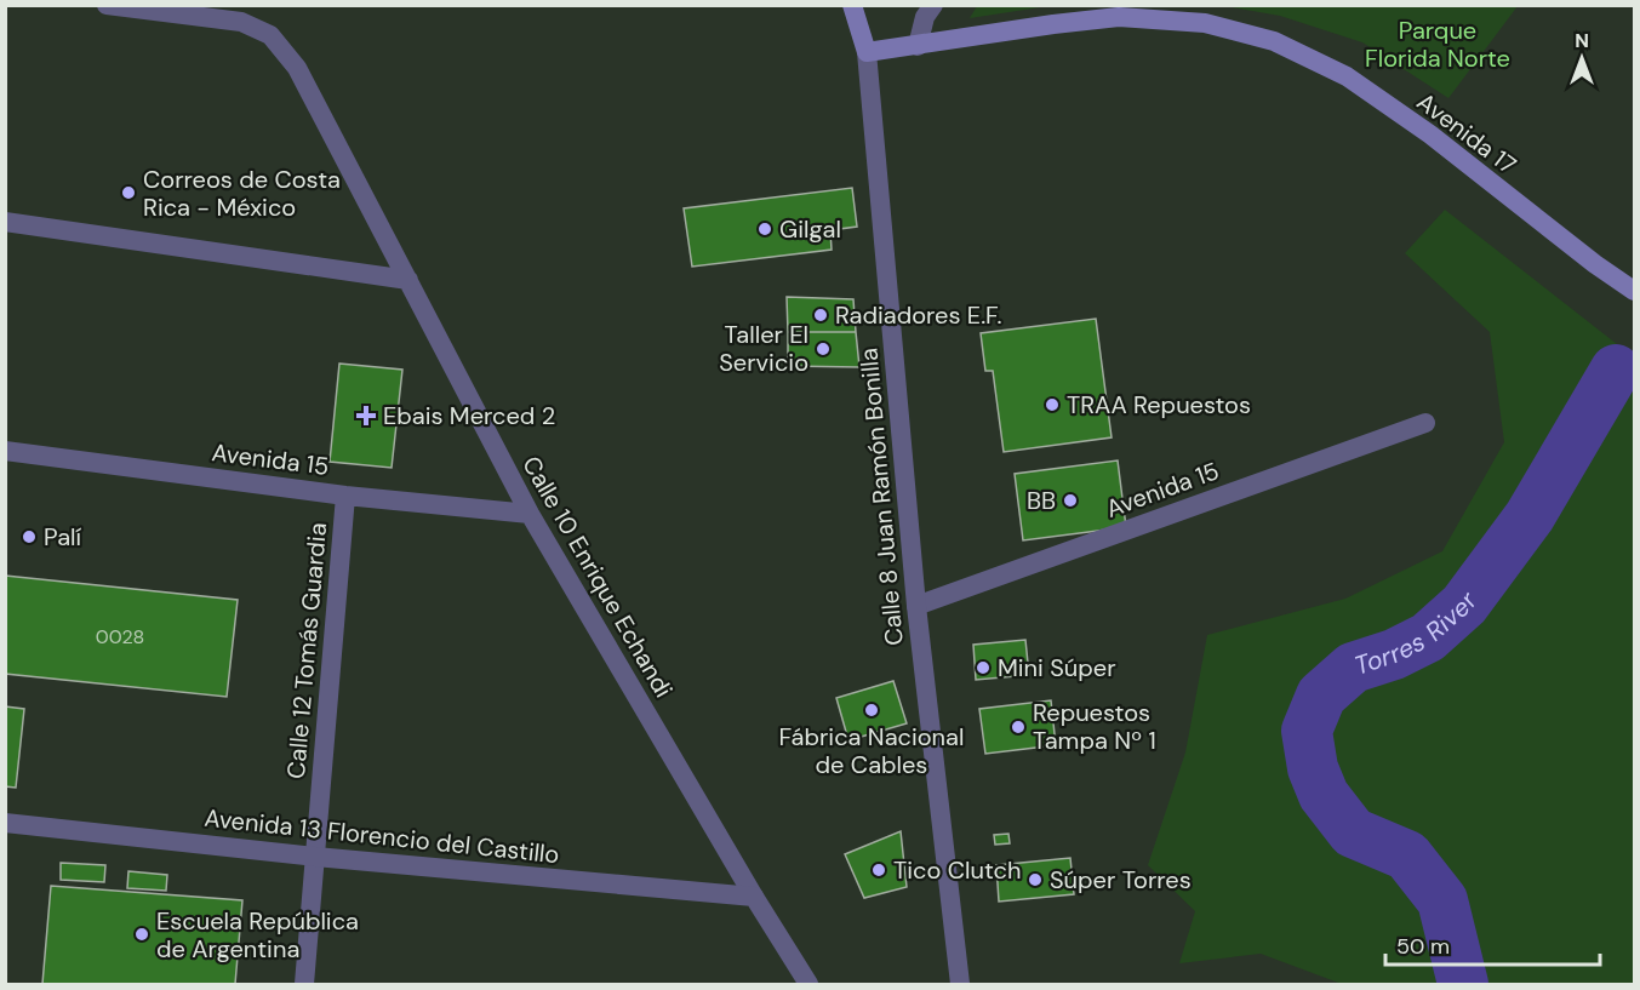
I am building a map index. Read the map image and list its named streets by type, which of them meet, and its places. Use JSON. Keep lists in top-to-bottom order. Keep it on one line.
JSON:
{"streets":{"main road":["Avenida 17","Calle 8 Juan Ramón Bonilla"],"street":["Avenida 15","Calle 10 Enrique Echandi","Calle 12 Tomás Guardia","Avenida 13 Florencio del Castillo"]},"crossings":[["Avenida 17","Calle 8 Juan Ramón Bonilla"],["Avenida 15","Calle 8 Juan Ramón Bonilla"],["Avenida 15","Calle 10 Enrique Echandi"],["Avenida 15","Calle 12 Tomás Guardia"],["Calle 10 Enrique Echandi","Avenida 13 Florencio del Castillo"],["Calle 12 Tomás Guardia","Avenida 13 Florencio del Castillo"]],"water":["Torres River"],"parks":["Parque Florida Norte"],"places":{"other":["Correos de Costa Rica - México","Gilgal","Radiadores E.F.","Taller El Servicio","TRAA Repuestos","BB","Palí","Mini Súper","Fábrica Nacional de Cables","Repuestos Tampa Nº 1","Tico Clutch","Súper Torres","Escuela República de Argentina"],"health":["Ebais Merced 2"]},"house_numbers":["0028"],"scale_bar":"50 m","north":"top"}
